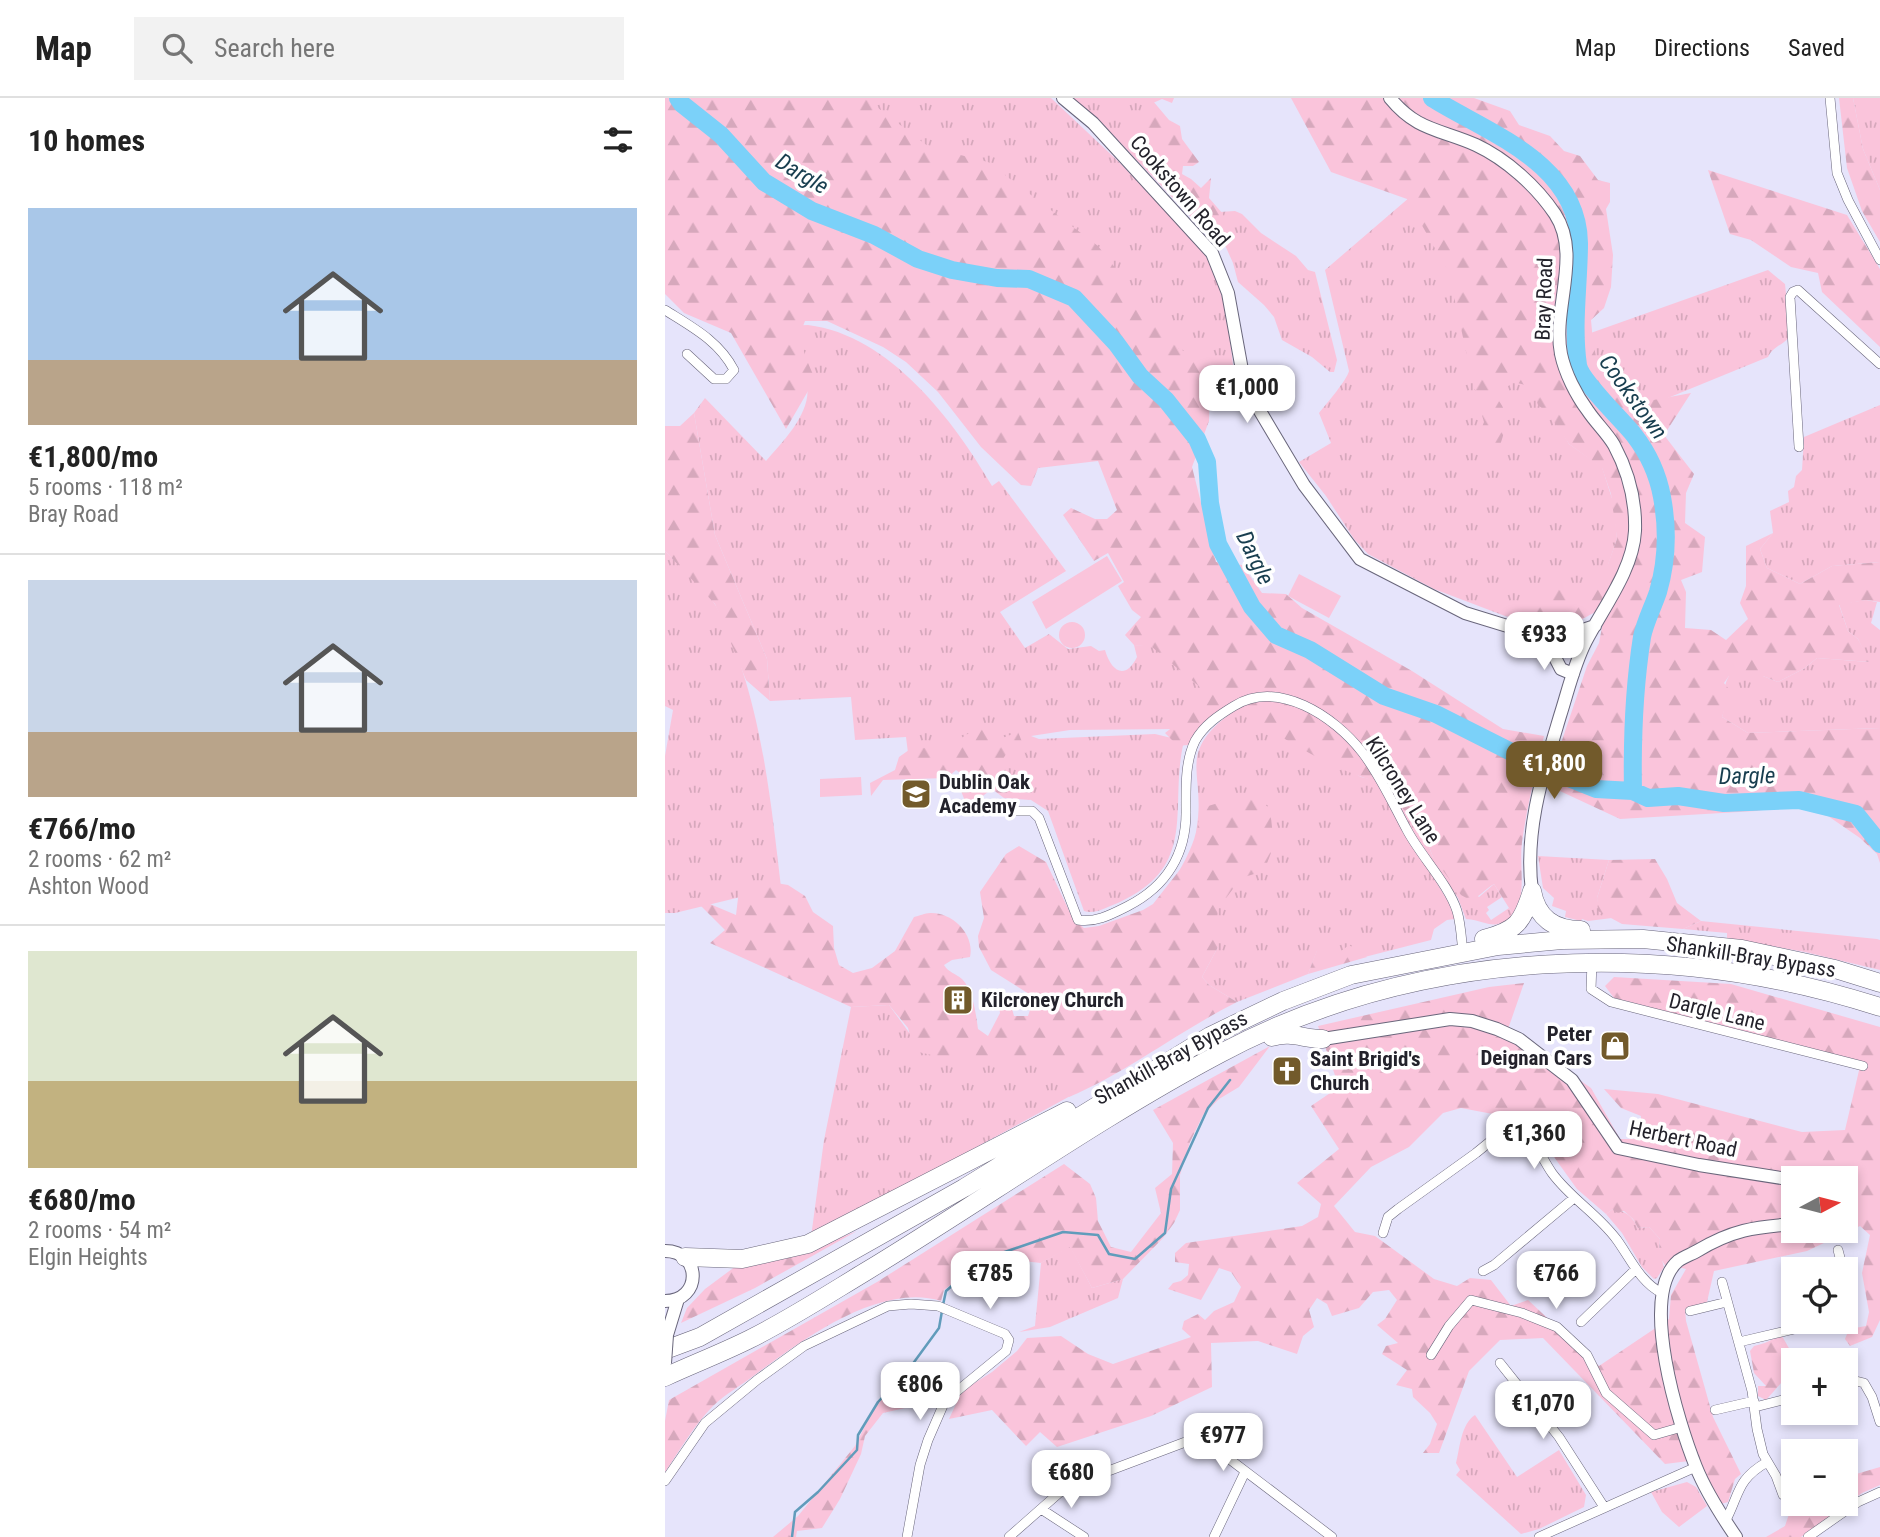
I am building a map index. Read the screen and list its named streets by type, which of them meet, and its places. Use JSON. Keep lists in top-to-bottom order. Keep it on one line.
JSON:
{"streets":{"highway":["Shankill-Bray Bypass"],"street":["Cookstown Road","Bray Road","Kilcroney Lane","Dargle Lane","Herbert Road"]},"crossings":[["Cookstown Road","Bray Road"],["Shankill-Bray Bypass","Dargle Lane"]],"water":["Dargle","Cookstown"],"places":{"school or university":["Dublin Oak Academy"],"building":["Kilcroney Church"],"shop":["Peter Deignan Cars"],"church":["Saint Brigid's Church"]},"north":"right","page":{"header":"Map","search":"Search here","nav":["Map","Directions","Saved"],"heading":"10 homes","list":[{"name":"€1,800/mo","note":"5 rooms · 118 m² · Bray Road"},{"name":"€766/mo","note":"2 rooms · 62 m² · Ashton Wood"},{"name":"€680/mo","note":"2 rooms · 54 m² · Elgin Heights"}],"price":["€1,000","€933","€1,800","€1,360","€785","€766","€806","€1,070","€977","€680"],"map_buttons":["+","−"]}}
